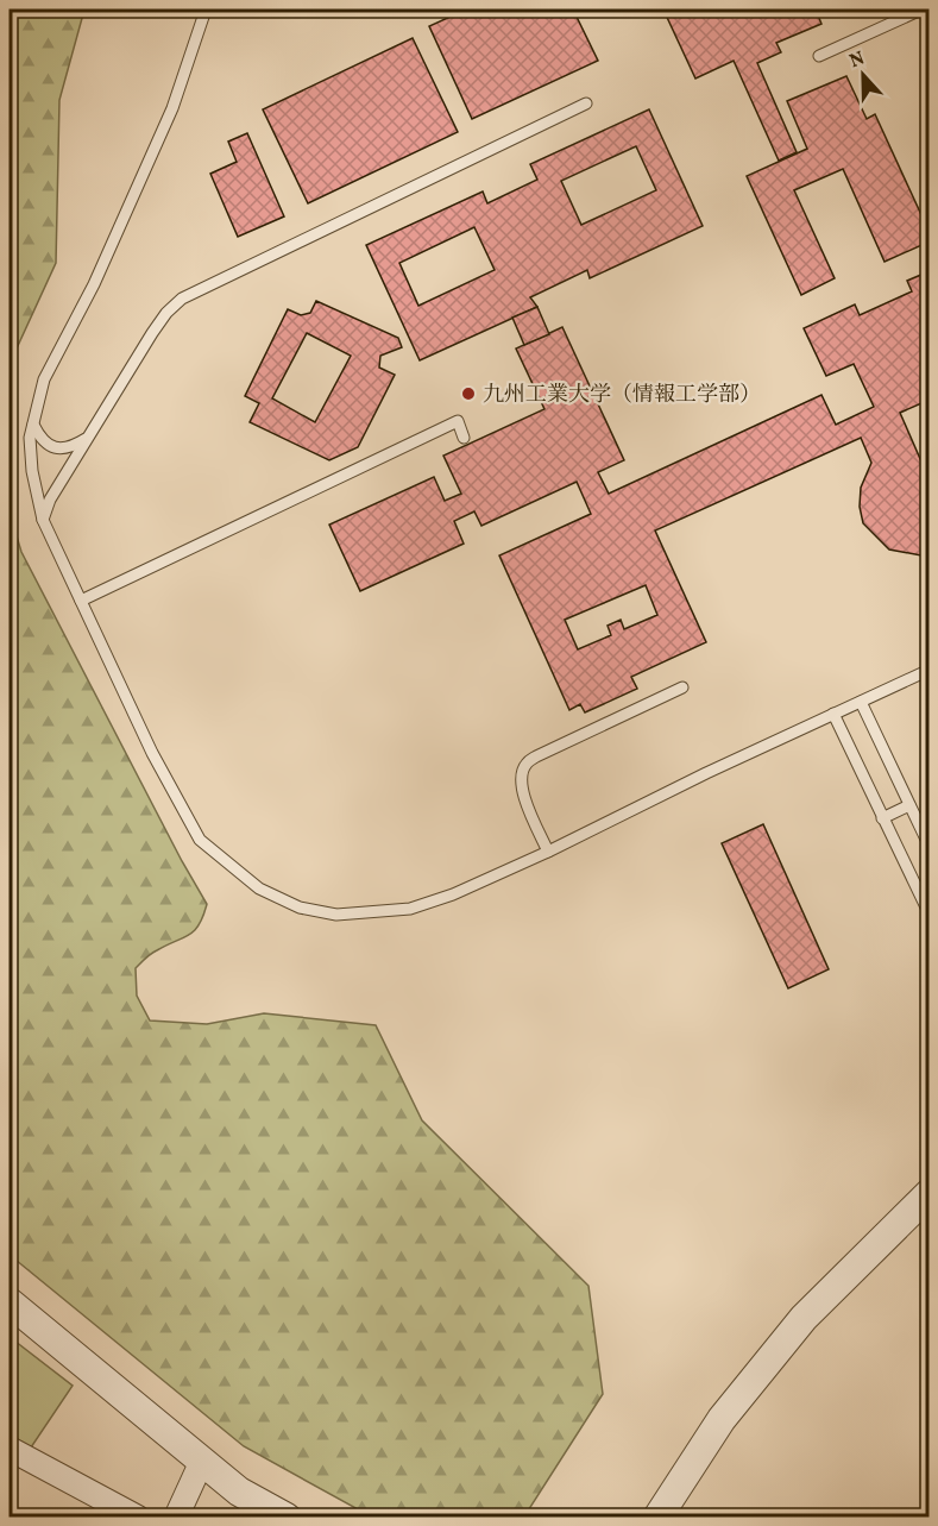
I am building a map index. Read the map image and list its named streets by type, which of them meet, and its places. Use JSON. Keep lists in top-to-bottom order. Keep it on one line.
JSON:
{"places":["九州工業大学（情報工学部）"],"north":"top"}
